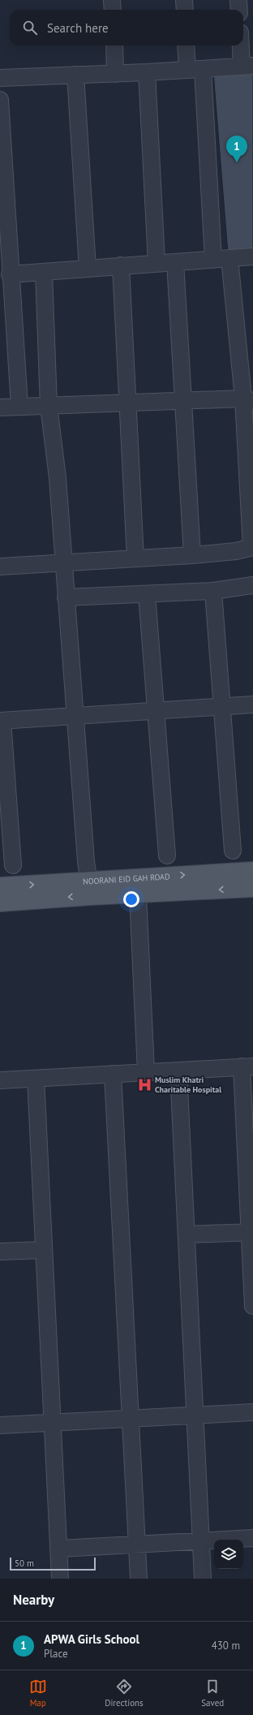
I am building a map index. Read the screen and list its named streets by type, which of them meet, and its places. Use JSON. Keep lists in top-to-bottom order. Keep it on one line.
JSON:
{"streets":{"main road":["NOORANI EID GAH ROAD"]},"places":{"hospital":["Muslim Khatri Charitable Hospital"]},"scale_bar":"50 m","page":{"search":"Search here","pins":"1","scale":"50 m","heading":"Nearby","list":[{"mark":"1","name":"APWA Girls School","note":"Place","value":"430 m"}],"nav":["Map","Directions","Saved"]}}
